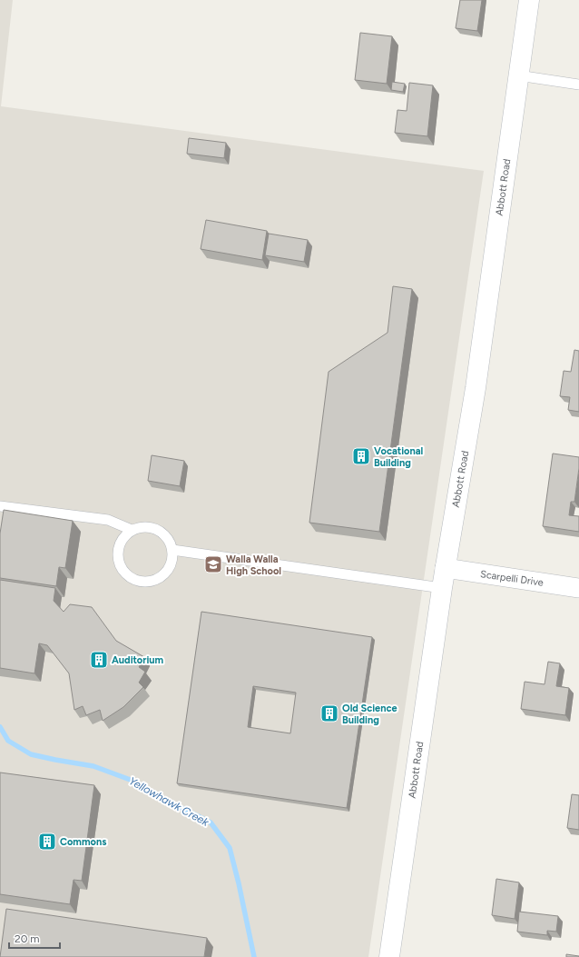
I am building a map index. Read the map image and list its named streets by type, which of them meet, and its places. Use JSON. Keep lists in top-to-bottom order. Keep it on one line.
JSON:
{"streets":{"street":["Abbott Road","Scarpelli Drive"]},"crossings":[["Abbott Road","Scarpelli Drive"]],"water":["Yellowhawk Creek"],"places":{"building":["Vocational Building","Auditorium","Old Science Building","Commons"],"school or university":["Walla Walla High School"]},"scale_bar":"20 m"}
